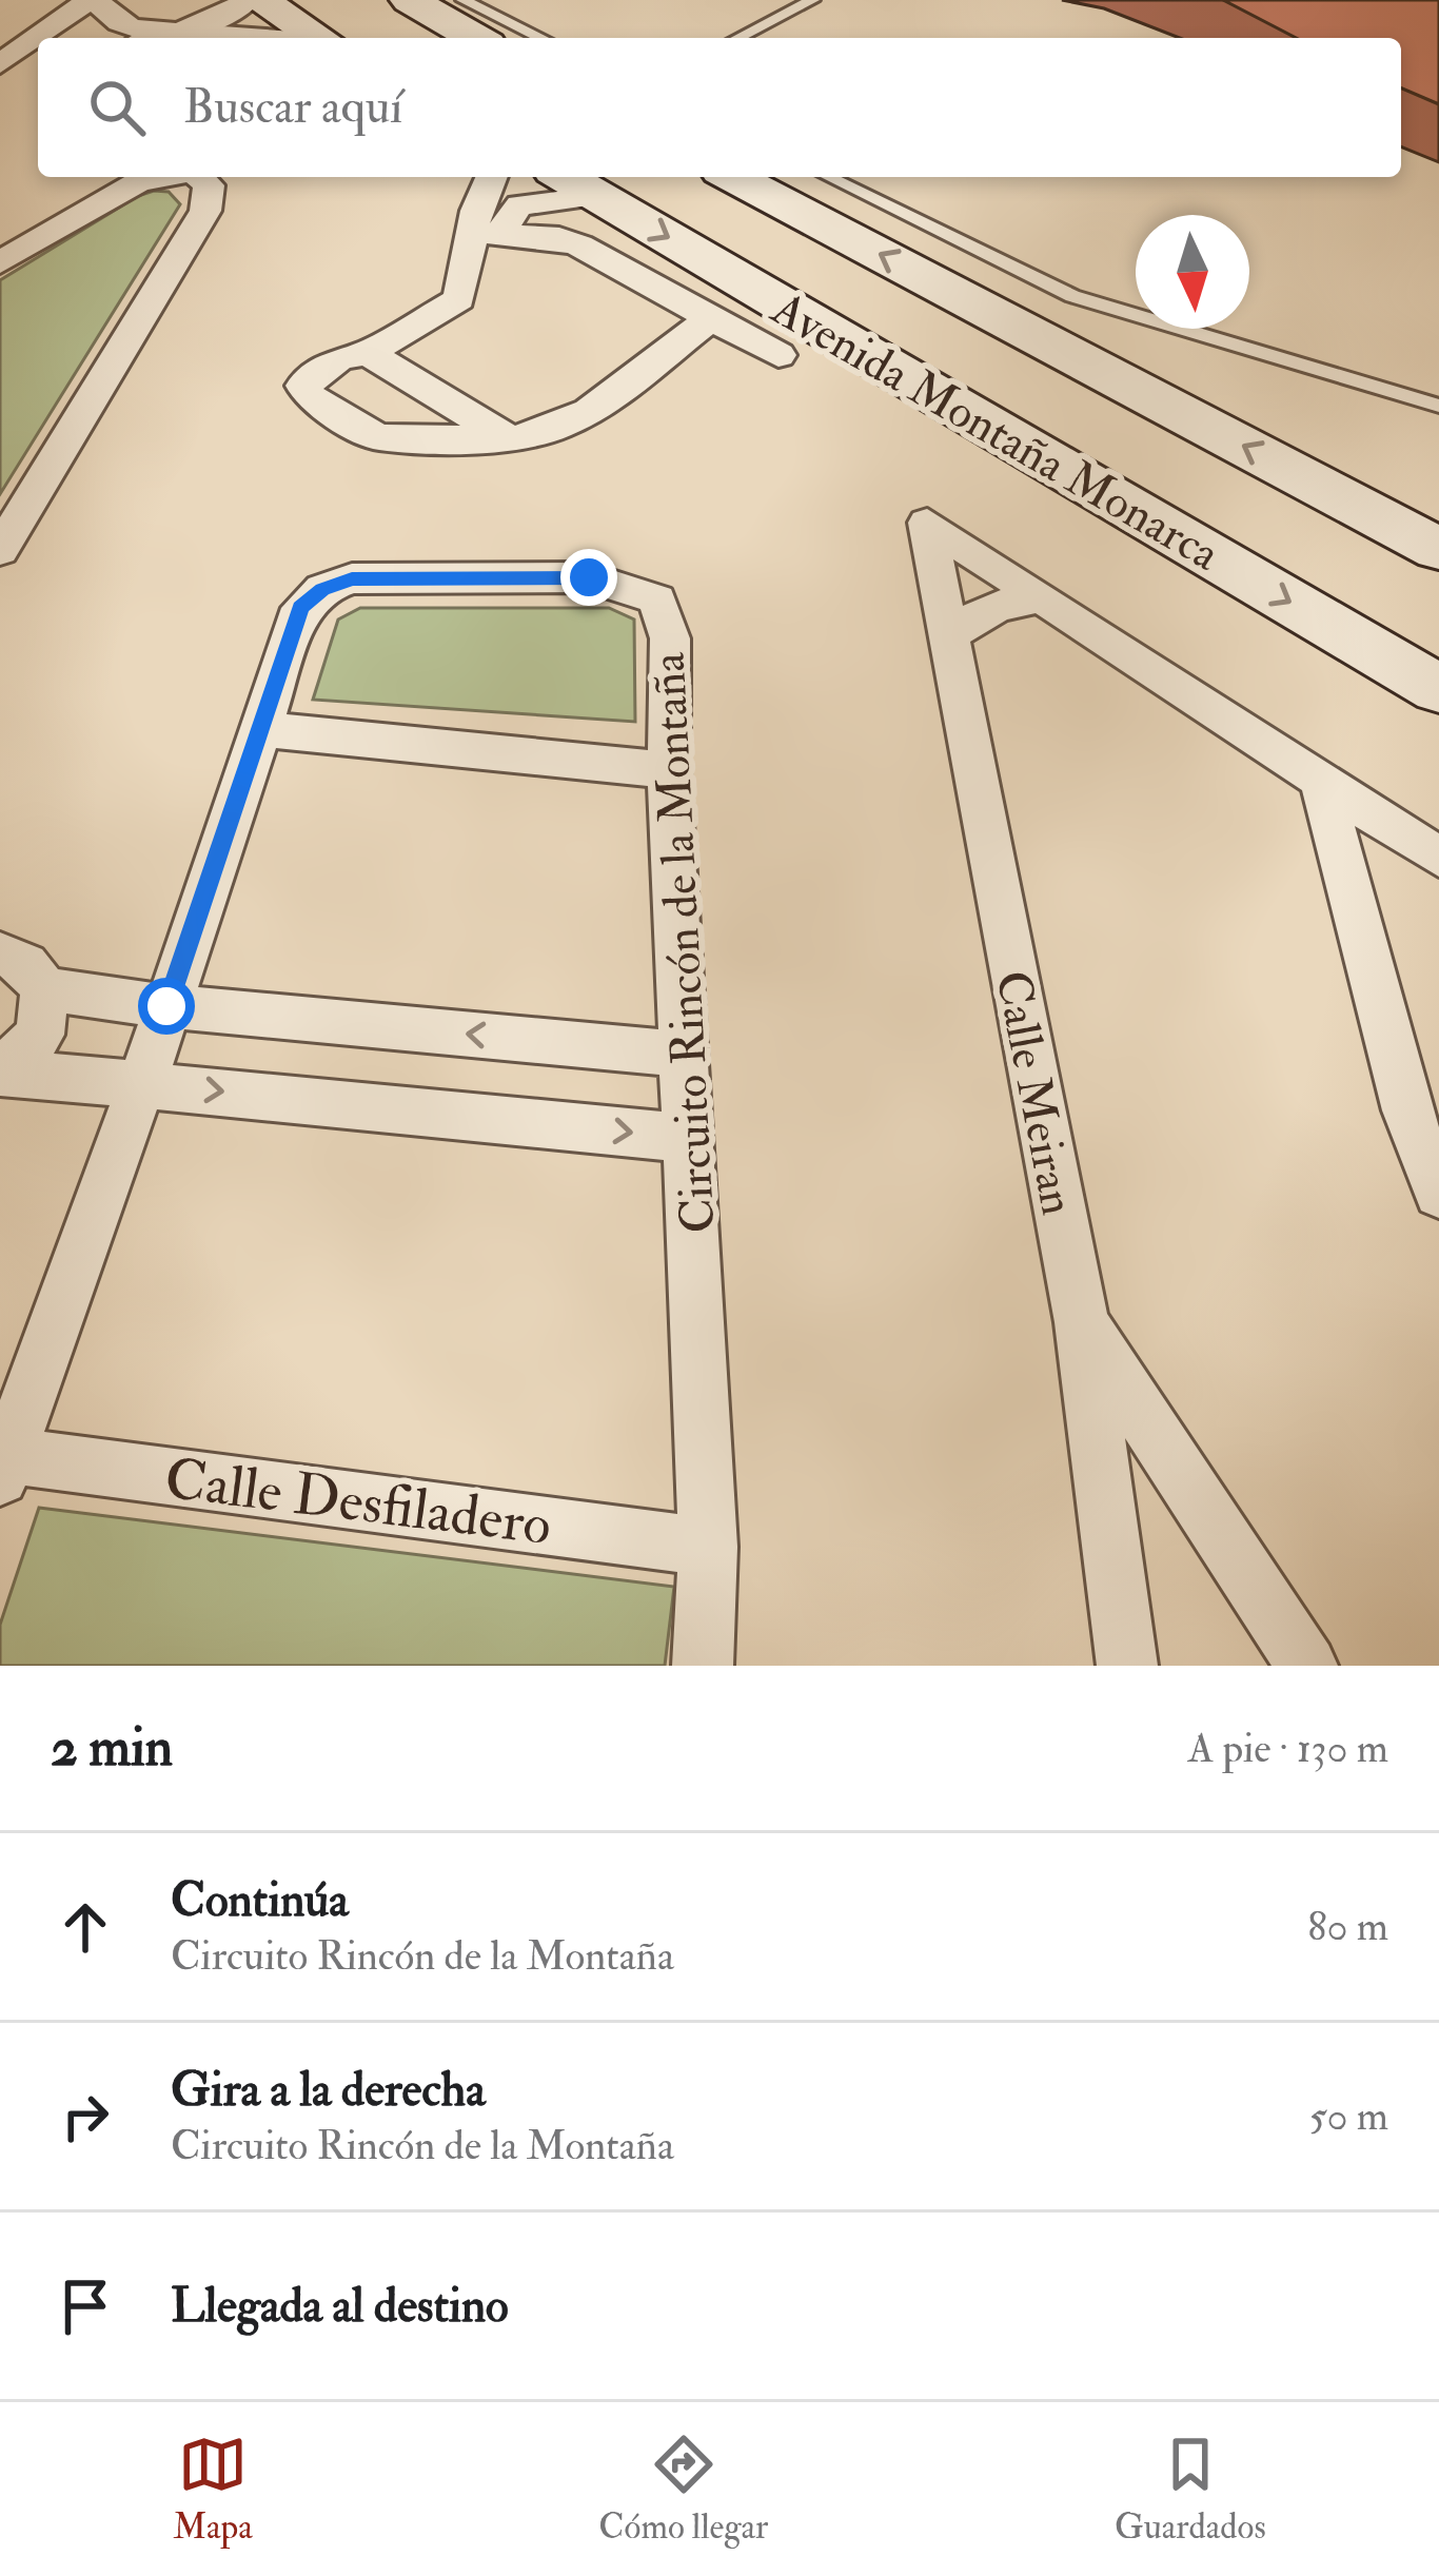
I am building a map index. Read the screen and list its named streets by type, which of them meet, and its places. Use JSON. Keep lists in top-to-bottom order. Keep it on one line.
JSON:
{"streets":{"main road":["Avenida Montaña Monarca"],"street":["Circuito Rincón de la Montaña","Calle Meiran","Calle Desfiladero"]},"crossings":[["Circuito Rincón de la Montaña","Calle Desfiladero"]],"north":"bottom","page":{"search":"Buscar aquí","heading":["2 min","A pie · 130 m"],"list":[["Continúa","Circuito Rincón de la Montaña","80 m"],["Gira a la derecha","Circuito Rincón de la Montaña","50 m"],"Llegada al destino"],"nav":["Mapa","Cómo llegar","Guardados"]}}
